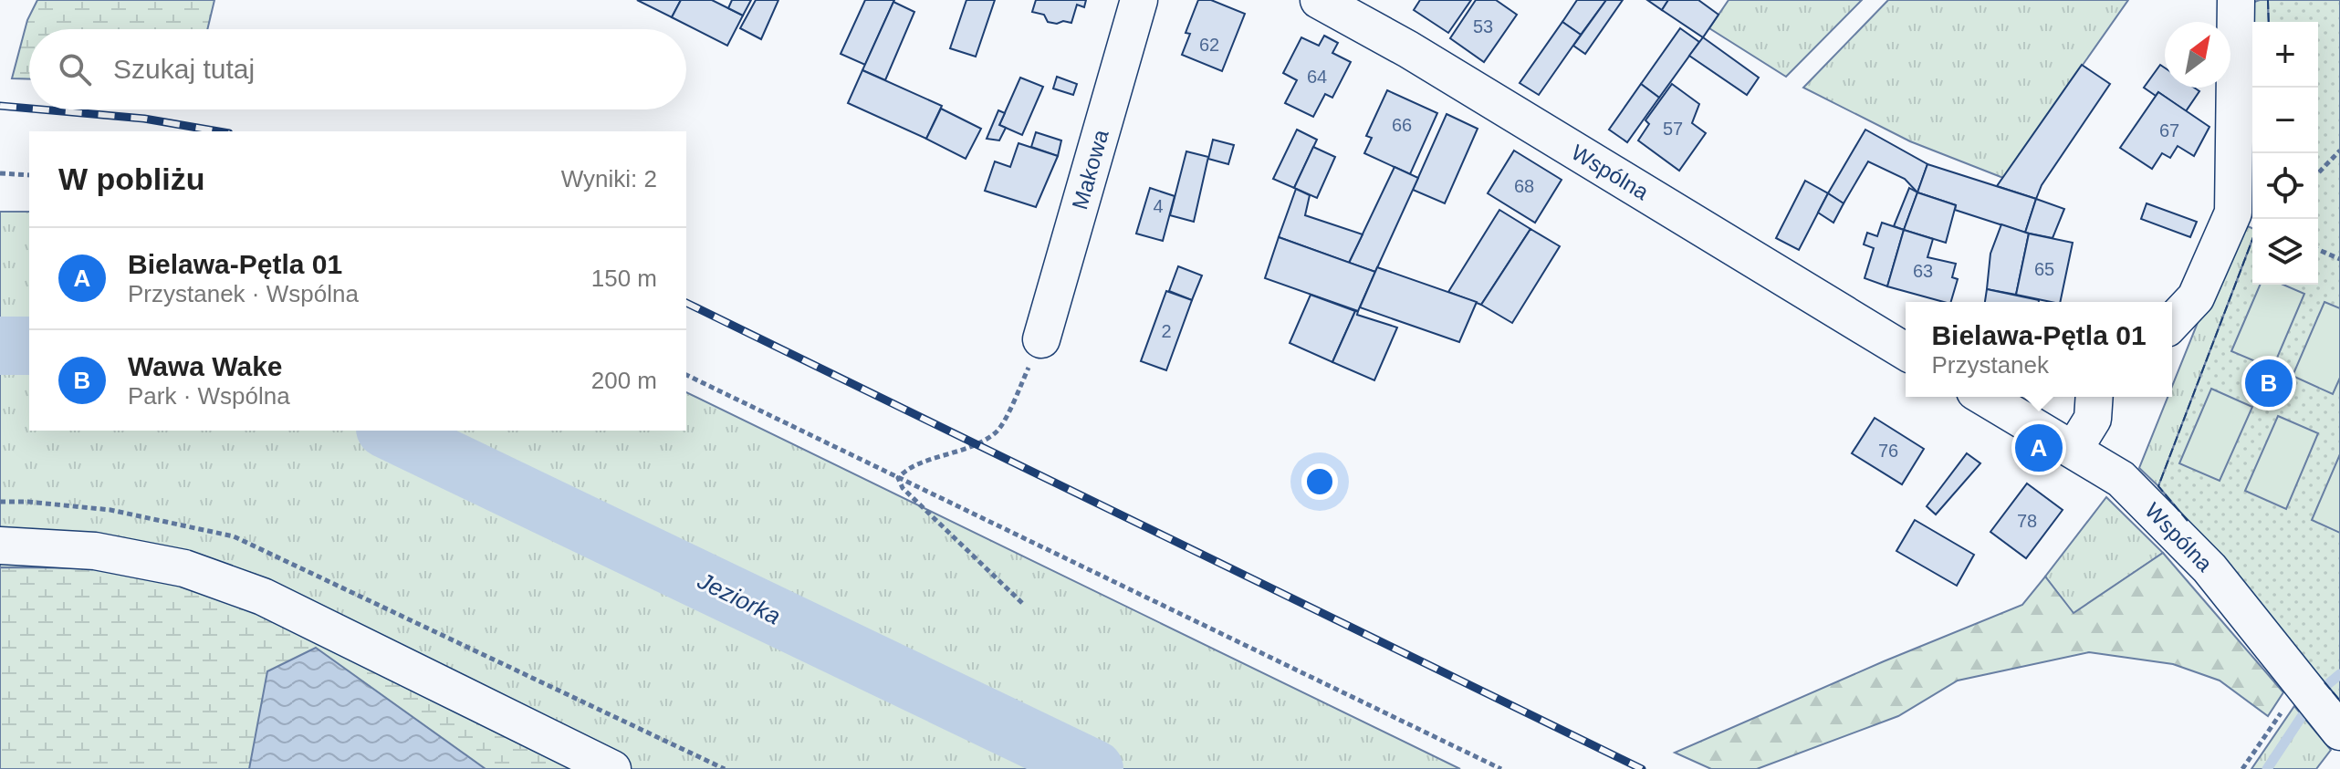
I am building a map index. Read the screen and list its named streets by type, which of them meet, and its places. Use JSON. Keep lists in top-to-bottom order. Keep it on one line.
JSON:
{"streets":{"street":["Makowa","Wspólna"]},"water":["Jeziorka"],"house_numbers":["53","62","64","66","57","67","68","4","65","63","2","76","78"],"north":"top right","page":{"map_buttons":["+","−"],"search":"Szukaj tutaj","heading":["W pobliżu","Wyniki: 2"],"list":[{"mark":"A","name":"Bielawa-Pętla 01","note":"Przystanek · Wspólna","value":"150 m"},{"mark":"B","name":"Wawa Wake","note":"Park · Wspólna","value":"200 m"}],"popup":["Bielawa-Pętla 01","Przystanek"],"pins":["B","A"]}}
